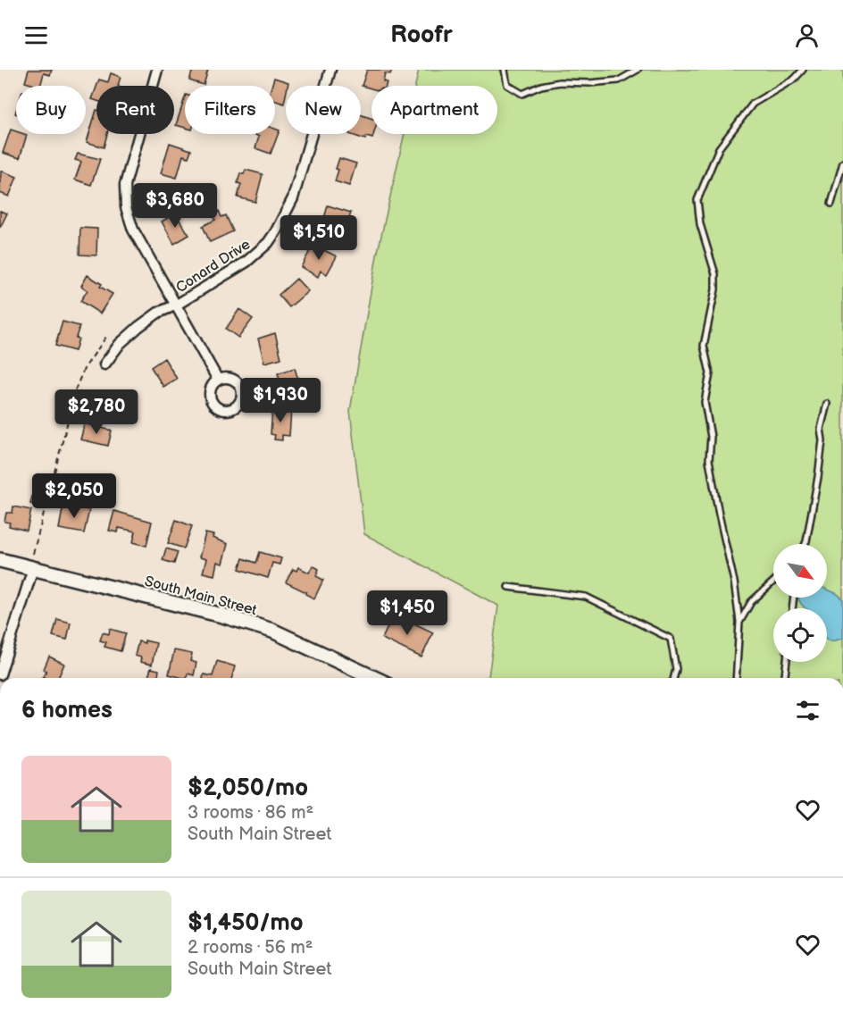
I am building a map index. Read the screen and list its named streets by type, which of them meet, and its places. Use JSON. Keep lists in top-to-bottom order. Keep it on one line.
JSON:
{"streets":{"main road":["South Main Street"],"street":["Conard Drive"]},"north":"bottom right","page":{"header":"Roofr","chip":["Buy","Rent","Filters","New","Apartment"],"price":["$3,680","$1,510","$1,930","$2,780","$2,050","$1,450"],"heading":"6 homes","list":[{"name":"$2,050/mo","note":"3 rooms · 86 m² · South Main Street"},{"name":"$1,450/mo","note":"2 rooms · 56 m² · South Main Street"}]}}
